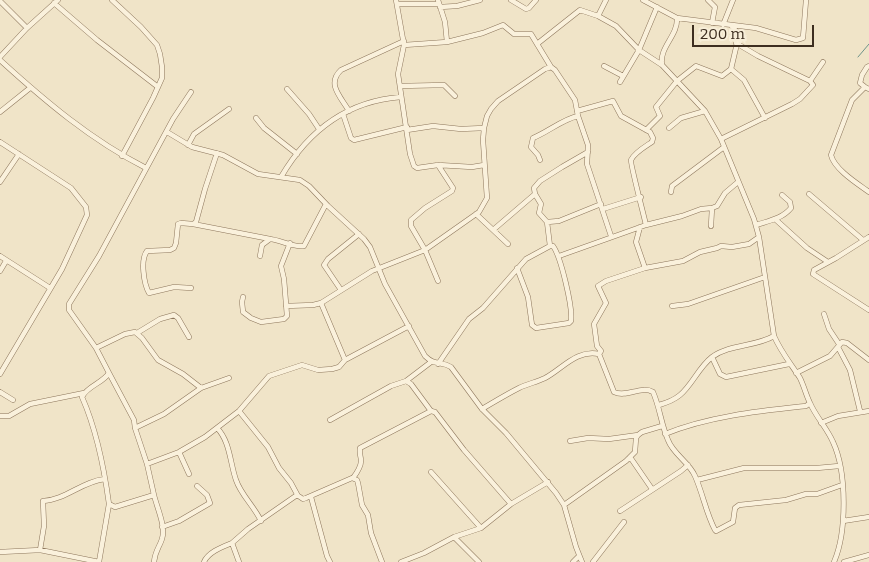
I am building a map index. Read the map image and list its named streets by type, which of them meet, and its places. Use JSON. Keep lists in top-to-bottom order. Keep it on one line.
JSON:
{"scale_bar":"200 m"}
